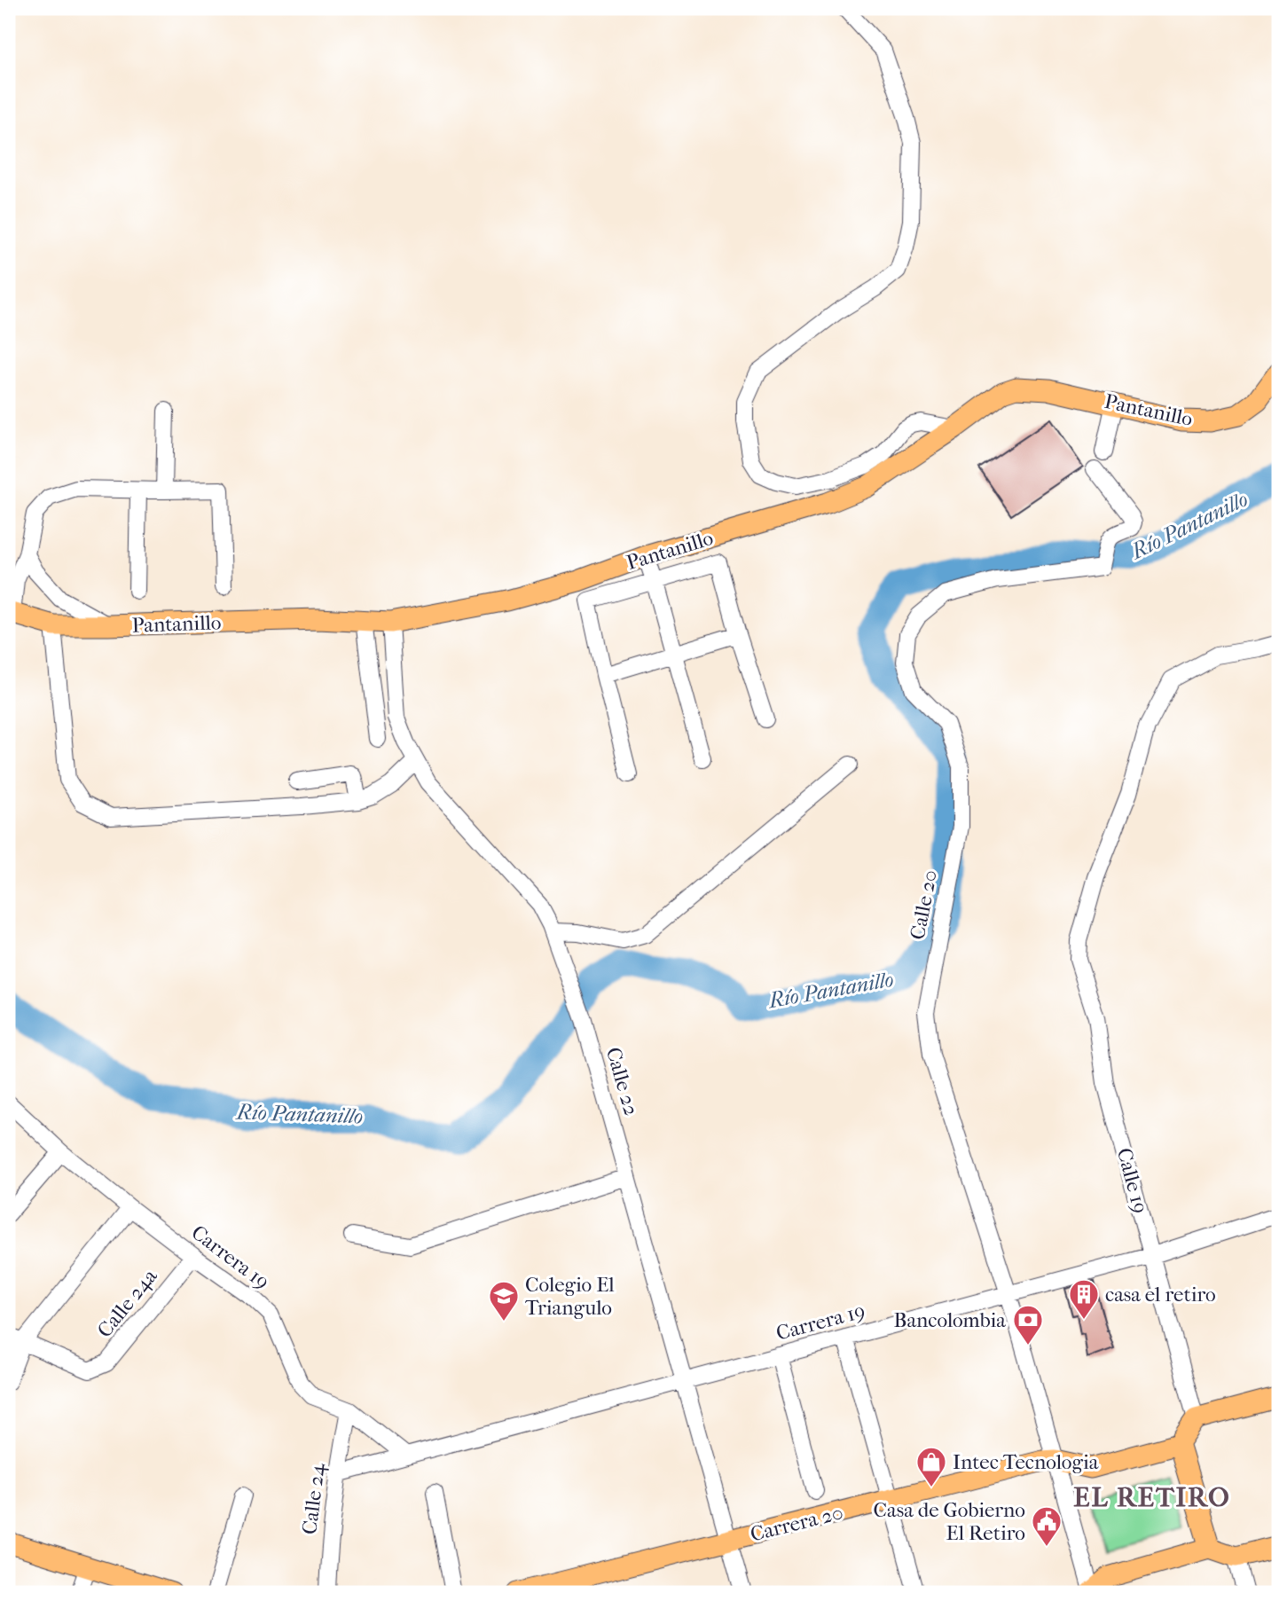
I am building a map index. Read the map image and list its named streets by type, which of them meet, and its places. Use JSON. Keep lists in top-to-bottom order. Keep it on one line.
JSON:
{"streets":{"main road":["Pantanillo","Carrera 20"],"street":["Calle 20","Calle 22","Calle 19","Carrera 19","Calle 24a","Calle 24"]},"crossings":[["Pantanillo","Calle 22"],["Calle 20","Carrera 19"],["Calle 20","Carrera 20"],["Calle 22","Carrera 19"],["Calle 22","Carrera 20"],["Calle 19","Carrera 19"],["Carrera 19","Calle 24a"],["Carrera 19","Calle 24"]],"districts":["EL RETIRO"],"water":["Río Pantanillo"],"places":{"building":["casa el retiro"],"school or university":["Colegio El Triangulo"],"bank":["Bancolombia"],"shop":["Intec Tecnologia"],"public building":["Casa de Gobierno El Retiro"]}}
